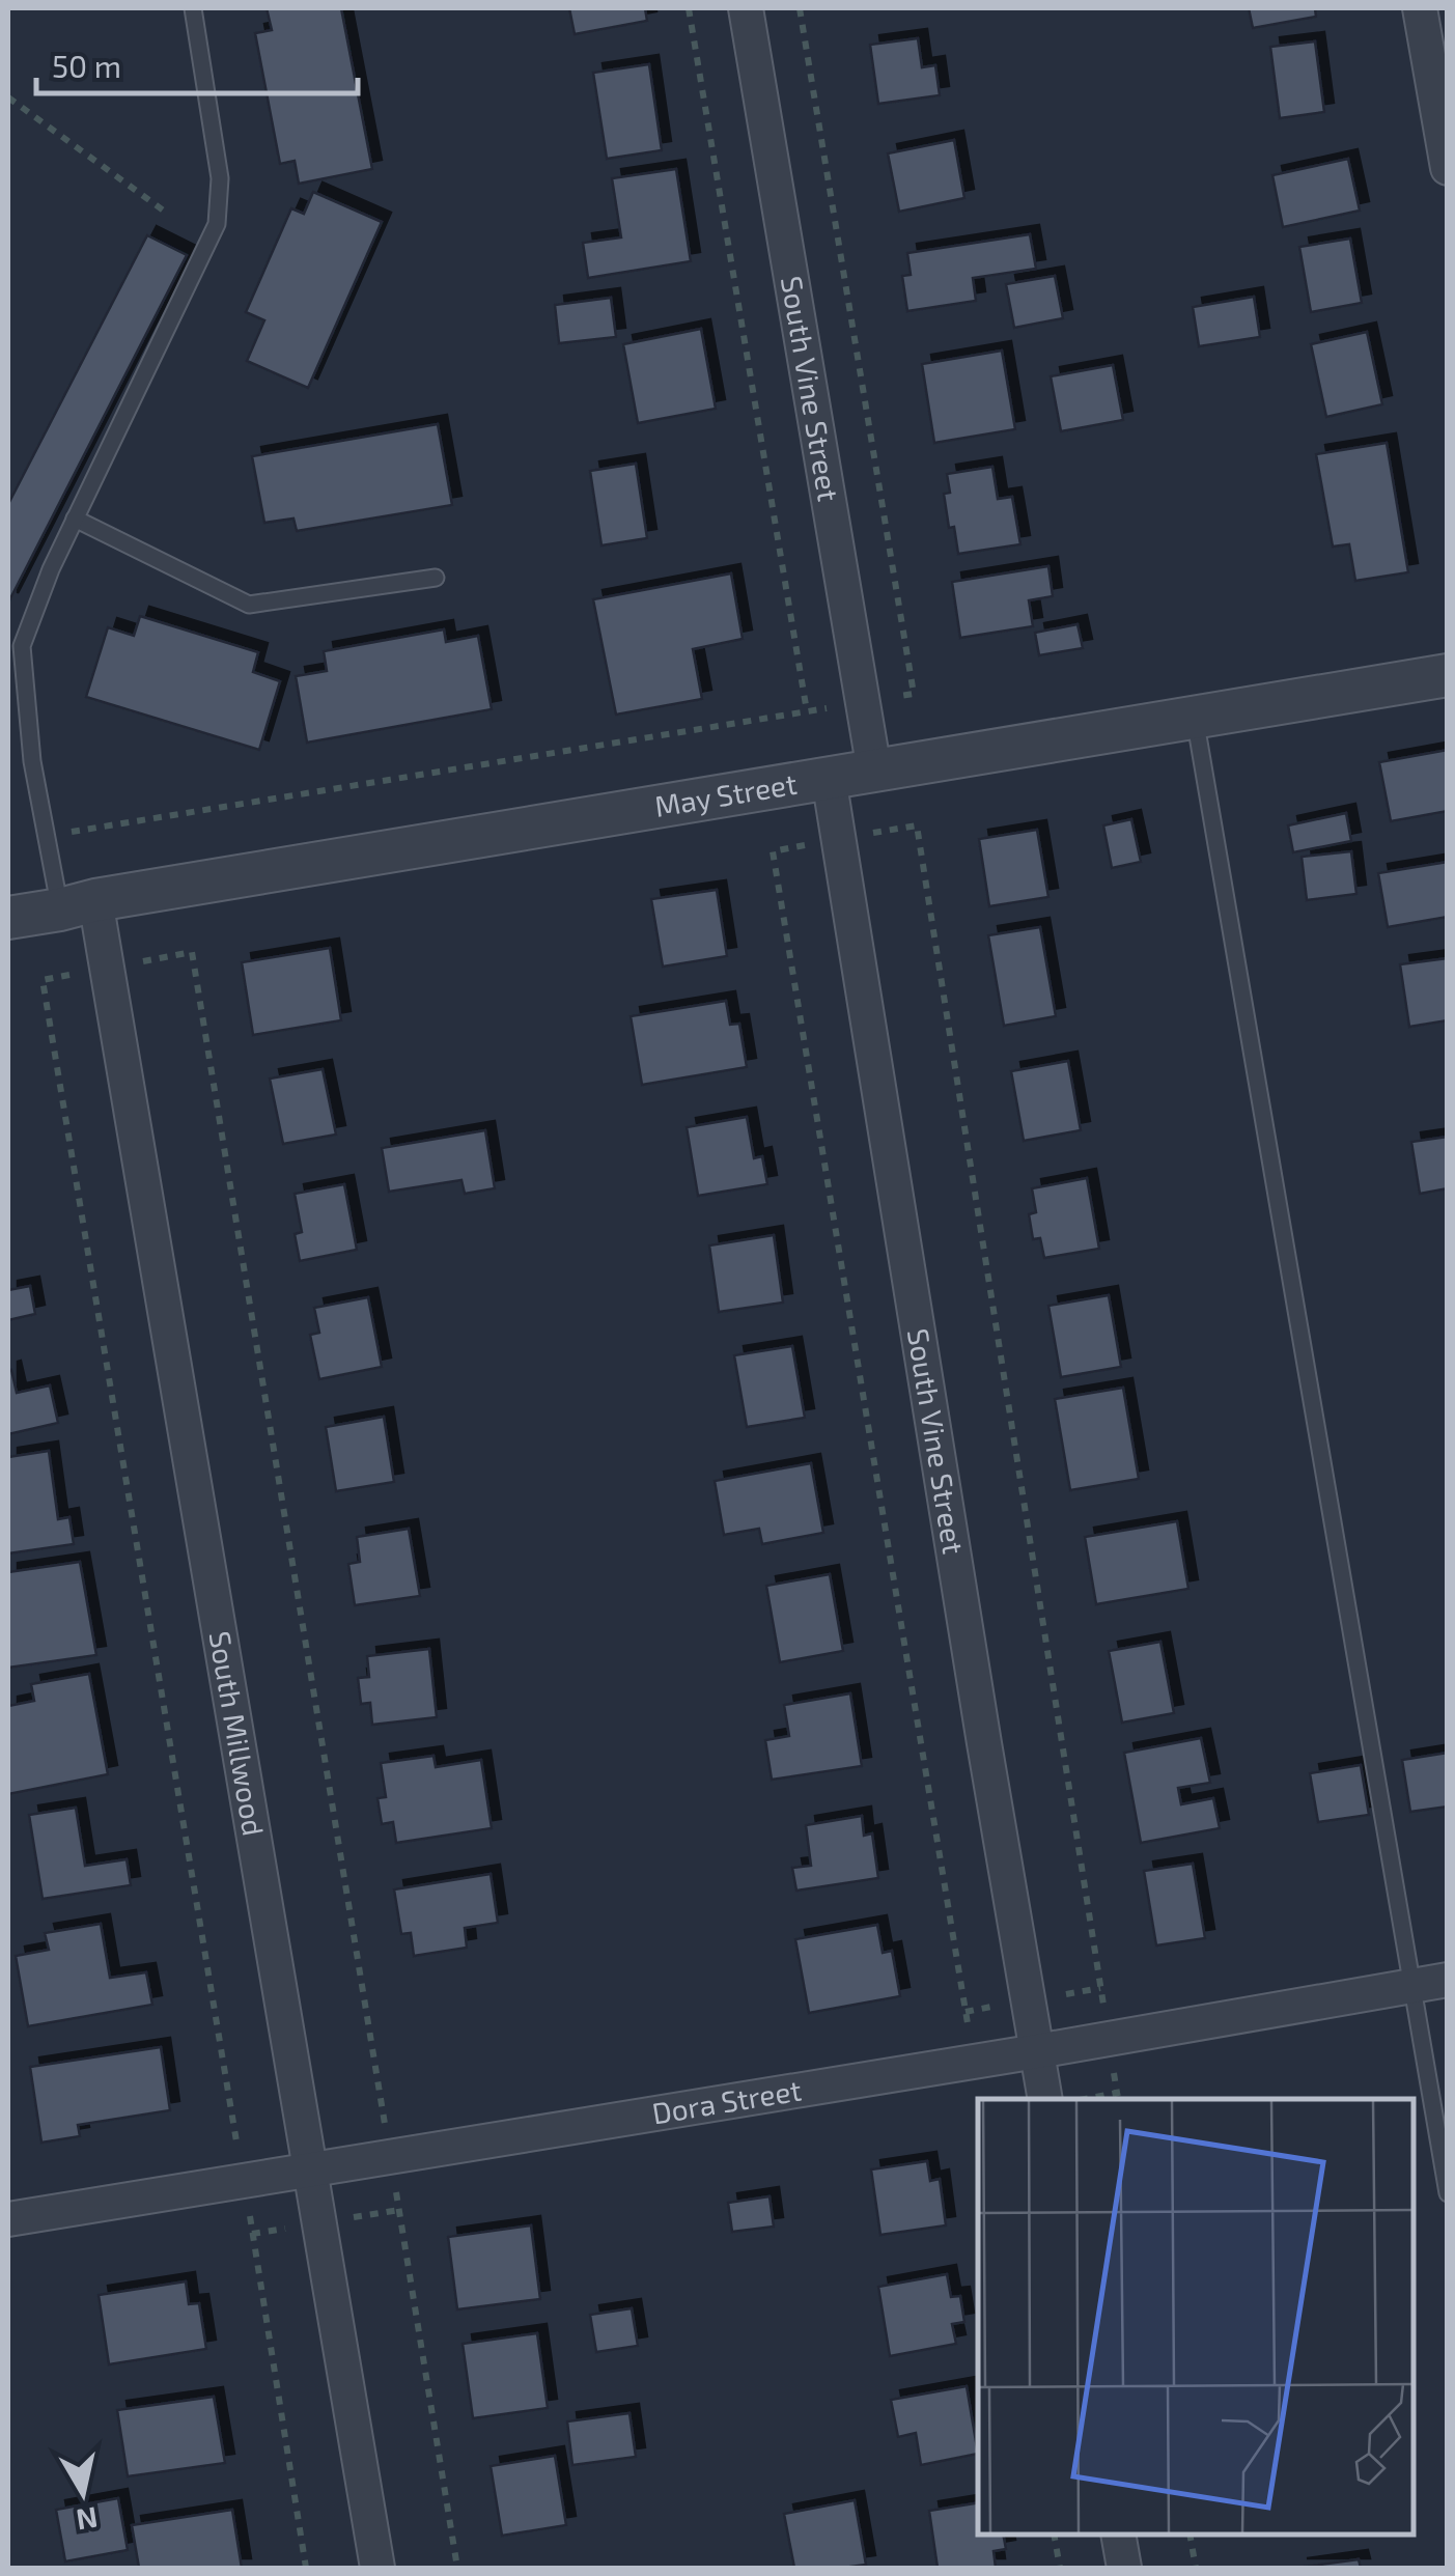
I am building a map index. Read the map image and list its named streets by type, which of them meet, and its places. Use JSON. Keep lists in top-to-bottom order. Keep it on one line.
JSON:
{"streets":{"street":["South Vine Street","May Street","South Millwood","Dora Street"]},"crossings":[["South Vine Street","May Street"],["South Vine Street","Dora Street"],["May Street","South Millwood"],["South Millwood","Dora Street"]],"scale_bar":"50 m","north":"bottom"}
